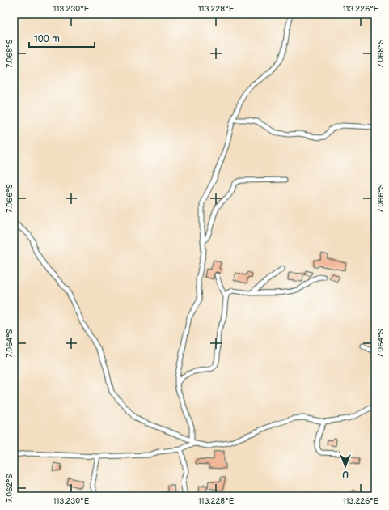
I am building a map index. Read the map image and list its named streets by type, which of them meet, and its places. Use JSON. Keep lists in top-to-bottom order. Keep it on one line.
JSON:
{"scale_bar":"100 m","north":"bottom","coordinates":["113.230°E","113.228°E","113.226°E","7.068°S","7.066°S","7.064°S","7.062°S"]}
